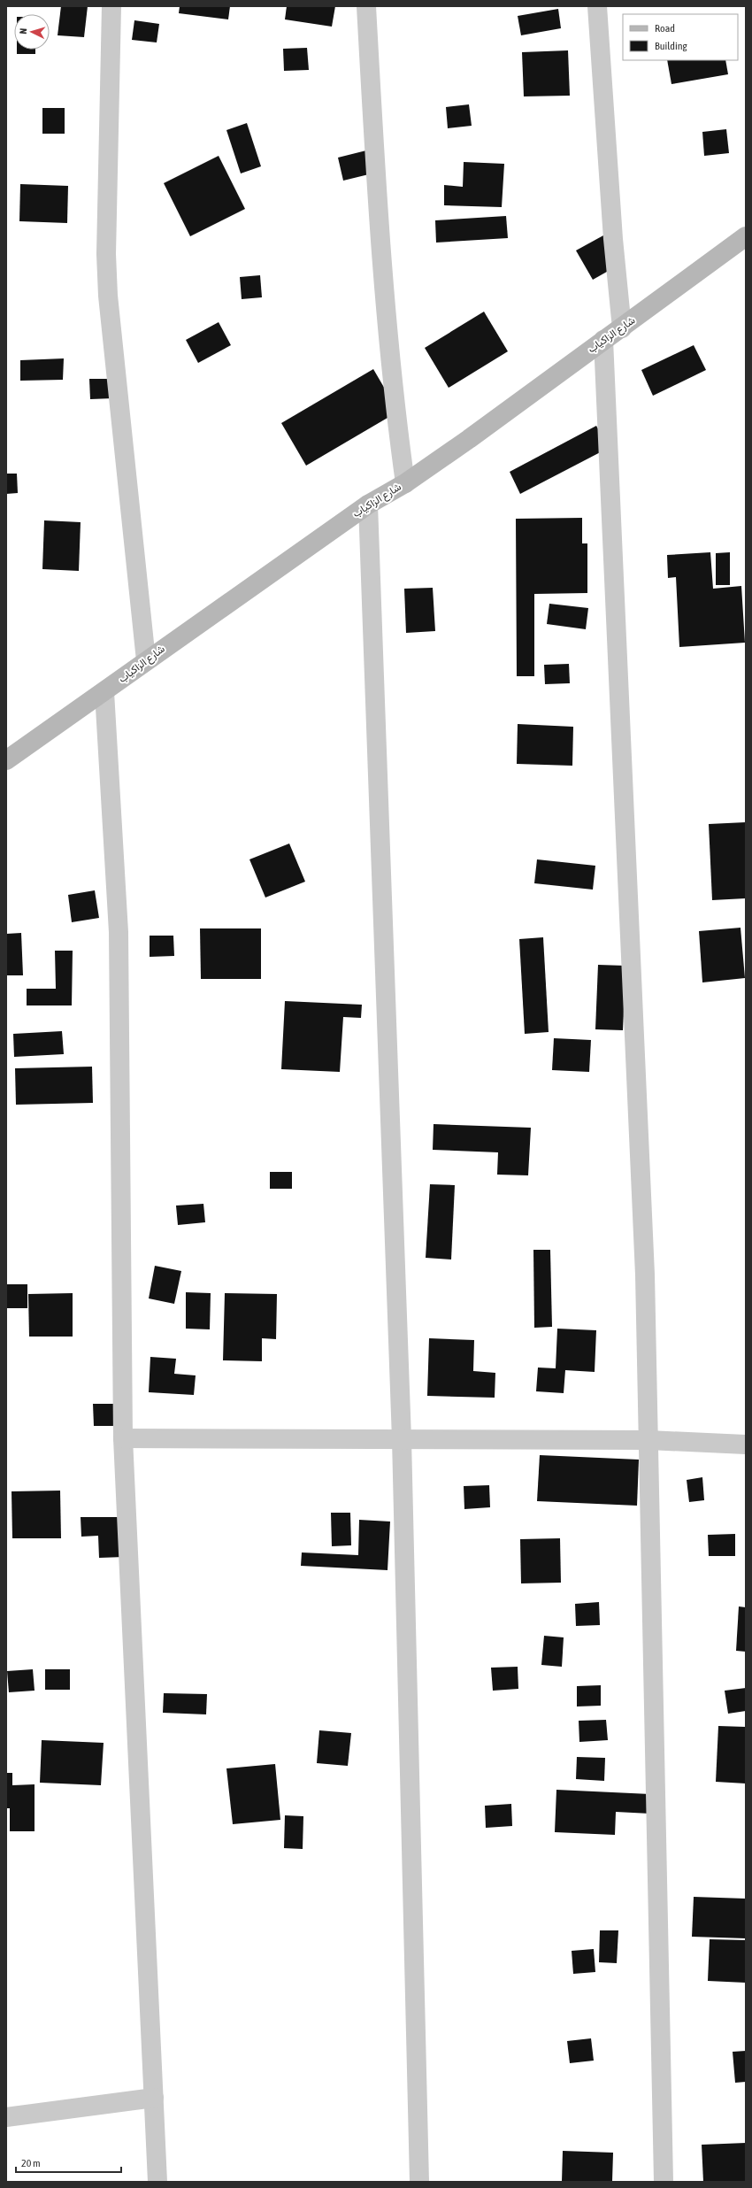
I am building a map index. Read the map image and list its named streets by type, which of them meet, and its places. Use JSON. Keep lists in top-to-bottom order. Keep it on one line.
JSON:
{"streets":{"street":["شارع الزاكياب"]},"legend":["Road","Building"],"scale_bar":"20 m","north":"left"}
